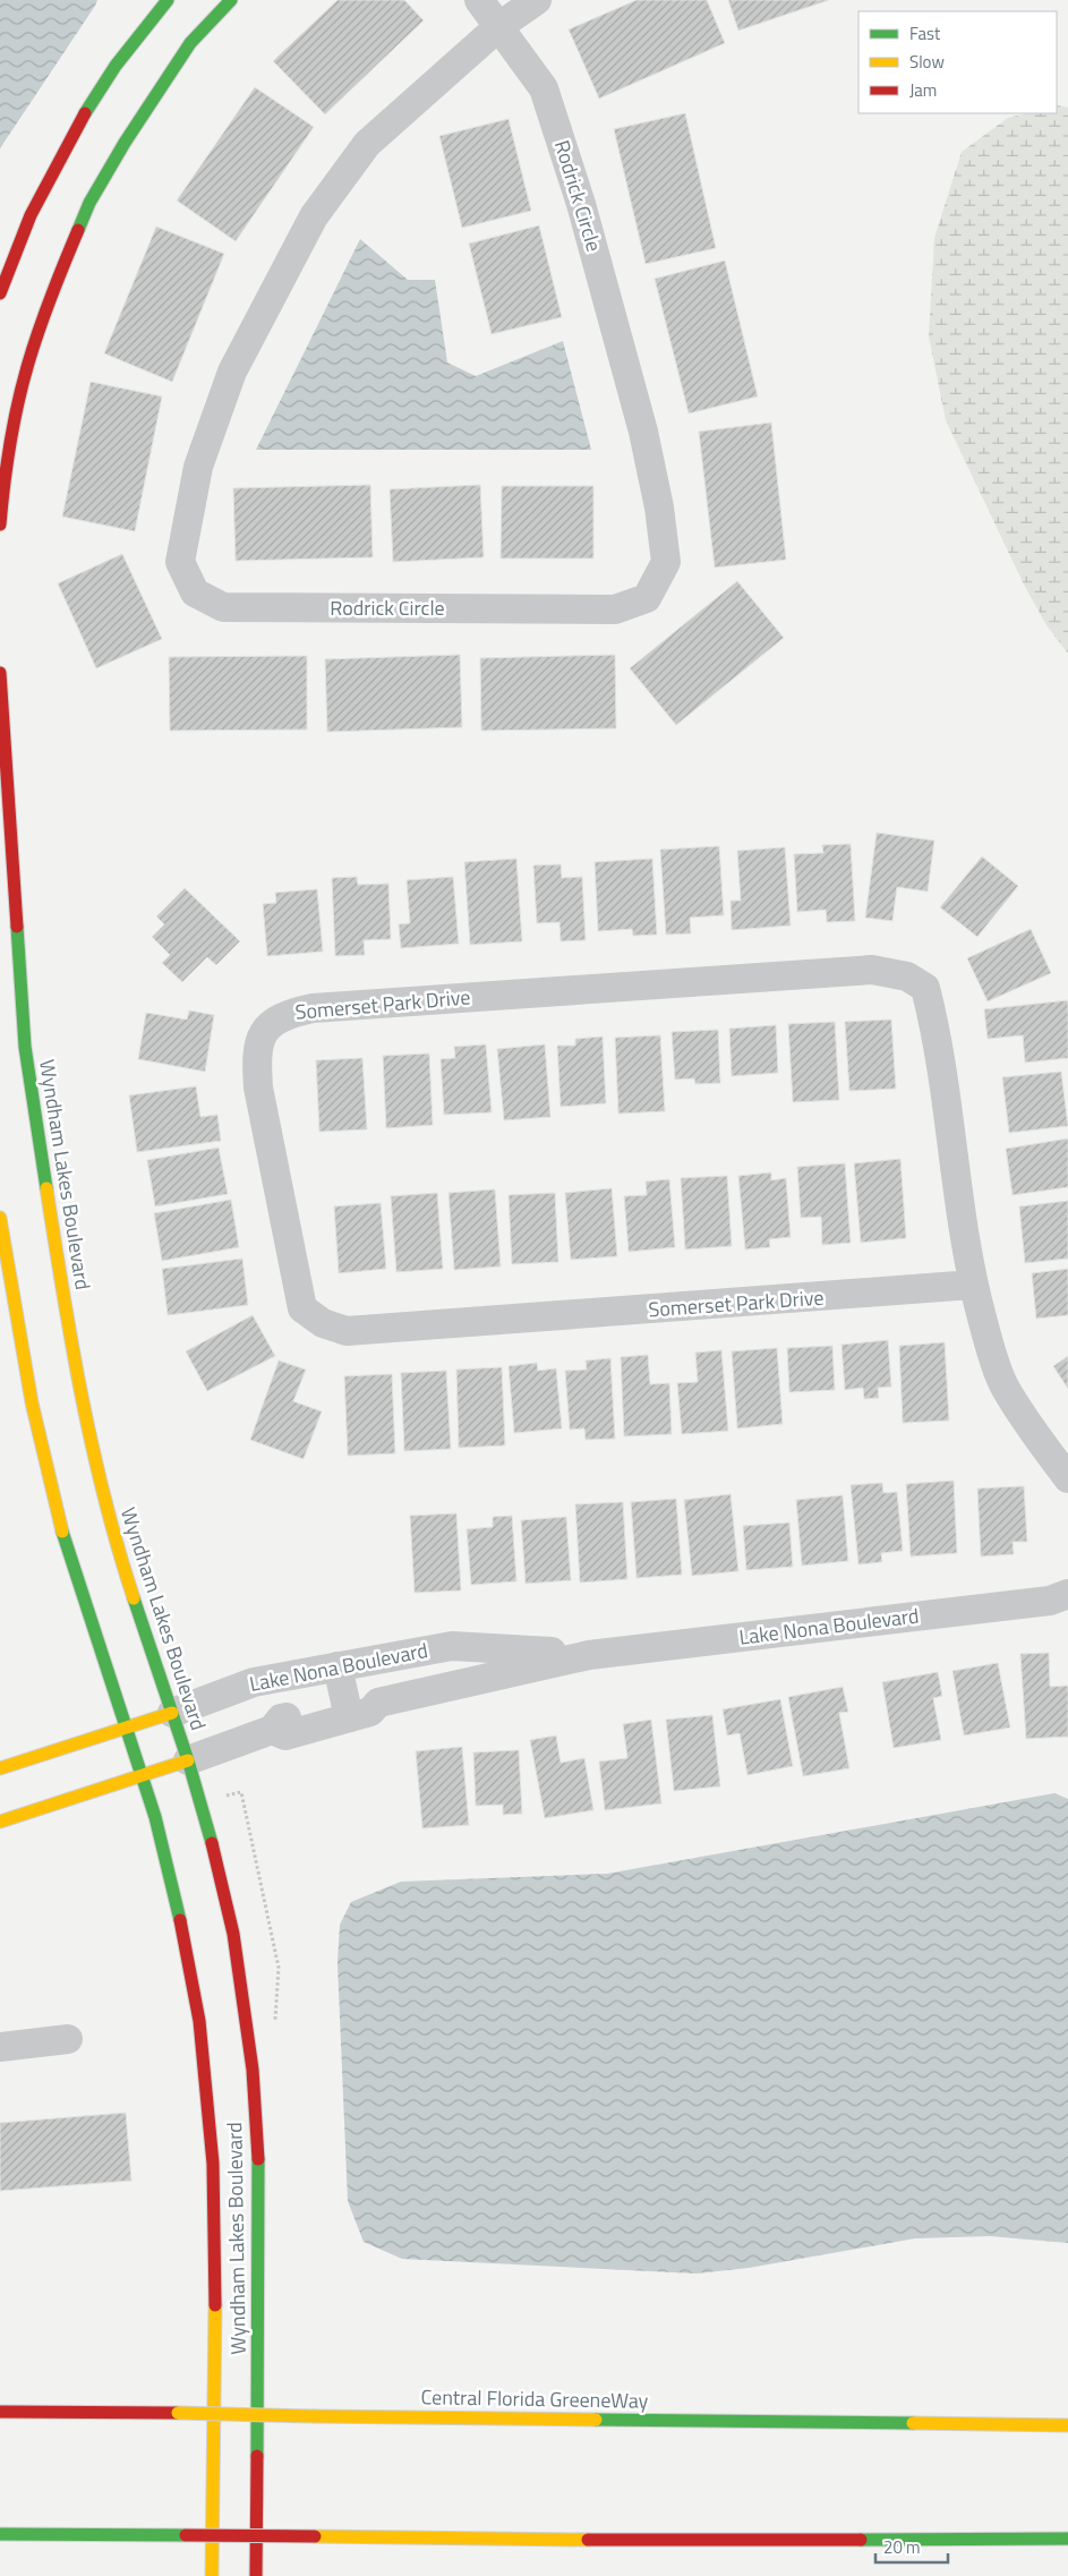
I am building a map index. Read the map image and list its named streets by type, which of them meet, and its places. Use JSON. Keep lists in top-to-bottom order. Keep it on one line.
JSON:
{"streets":{"main road":["Wyndham Lakes Boulevard","Lake Nona Boulevard","Central Florida GreeneWay"],"street":["Rodrick Circle","Somerset Park Drive"]},"crossings":[["Wyndham Lakes Boulevard","Lake Nona Boulevard"]],"legend":["Fast","Slow","Jam"],"scale_bar":"20 m"}
